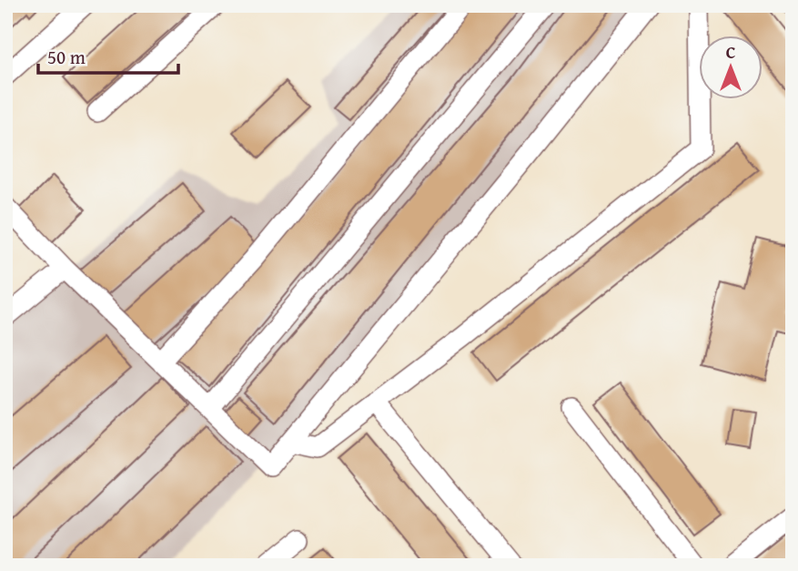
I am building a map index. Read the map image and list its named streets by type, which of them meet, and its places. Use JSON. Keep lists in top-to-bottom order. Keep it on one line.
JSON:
{"scale_bar":"50 m","north":"top"}
